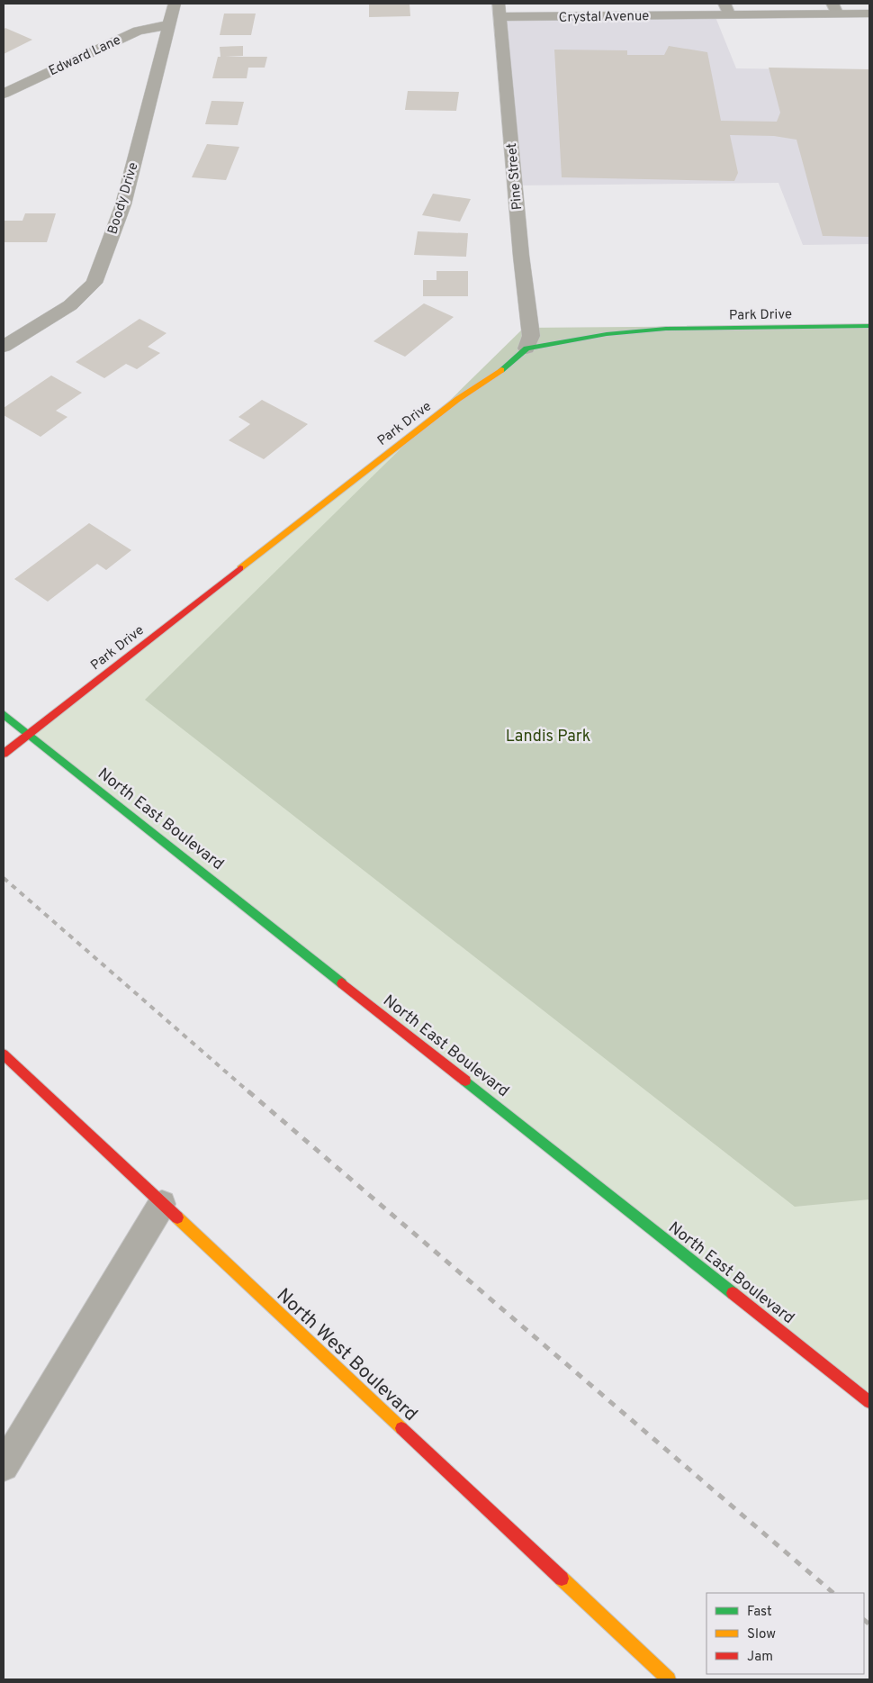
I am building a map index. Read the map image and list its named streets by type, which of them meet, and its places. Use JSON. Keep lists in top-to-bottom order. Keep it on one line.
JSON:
{"streets":{"main road":["Park Drive","North East Boulevard","North West Boulevard"],"street":["Crystal Avenue","Edward Lane","Pine Street","Boody Drive"]},"crossings":[["Crystal Avenue","Pine Street"],["Edward Lane","Boody Drive"],["Pine Street","Park Drive"],["Park Drive","North East Boulevard"]],"parks":["Landis Park"],"legend":["Fast","Slow","Jam"]}
